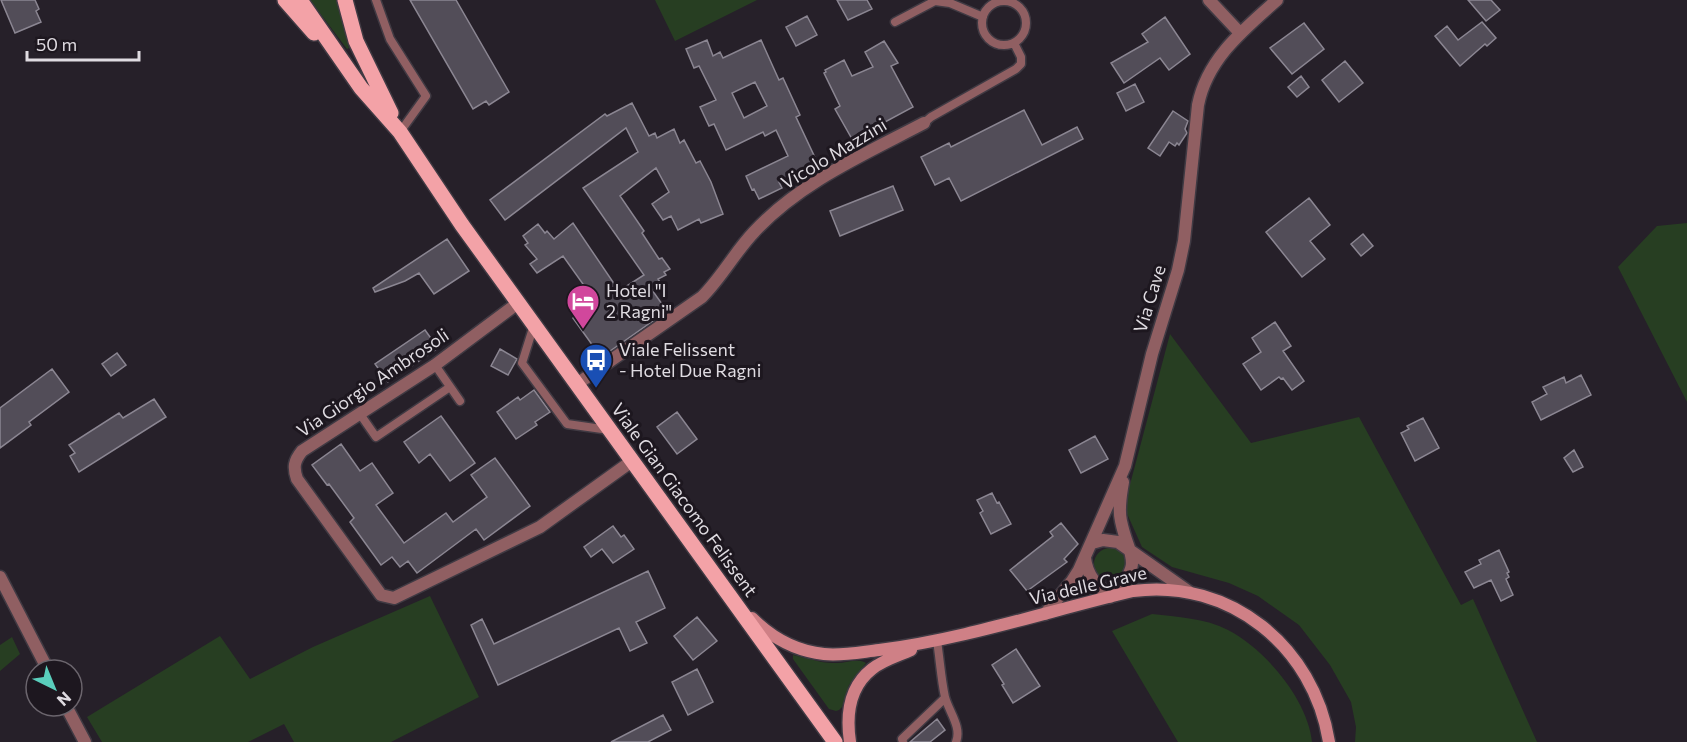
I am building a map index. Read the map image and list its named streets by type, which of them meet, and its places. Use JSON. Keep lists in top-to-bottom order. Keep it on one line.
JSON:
{"streets":{"main road":["Viale Gian Giacomo Felissent","Via delle Grave"],"street":["Vicolo Mazzini","Via Cave","Via Giorgio Ambrosoli"]},"crossings":[["Vicolo Mazzini","Viale Gian Giacomo Felissent"],["Via Cave","Via delle Grave"],["Via Giorgio Ambrosoli","Viale Gian Giacomo Felissent"],["Viale Gian Giacomo Felissent","Via delle Grave"]],"places":{"hotel":["Hotel \"I 2 Ragni\""],"bus stop":["Viale Felissent - Hotel Due Ragni"]},"scale_bar":"50 m","north":"bottom right"}
